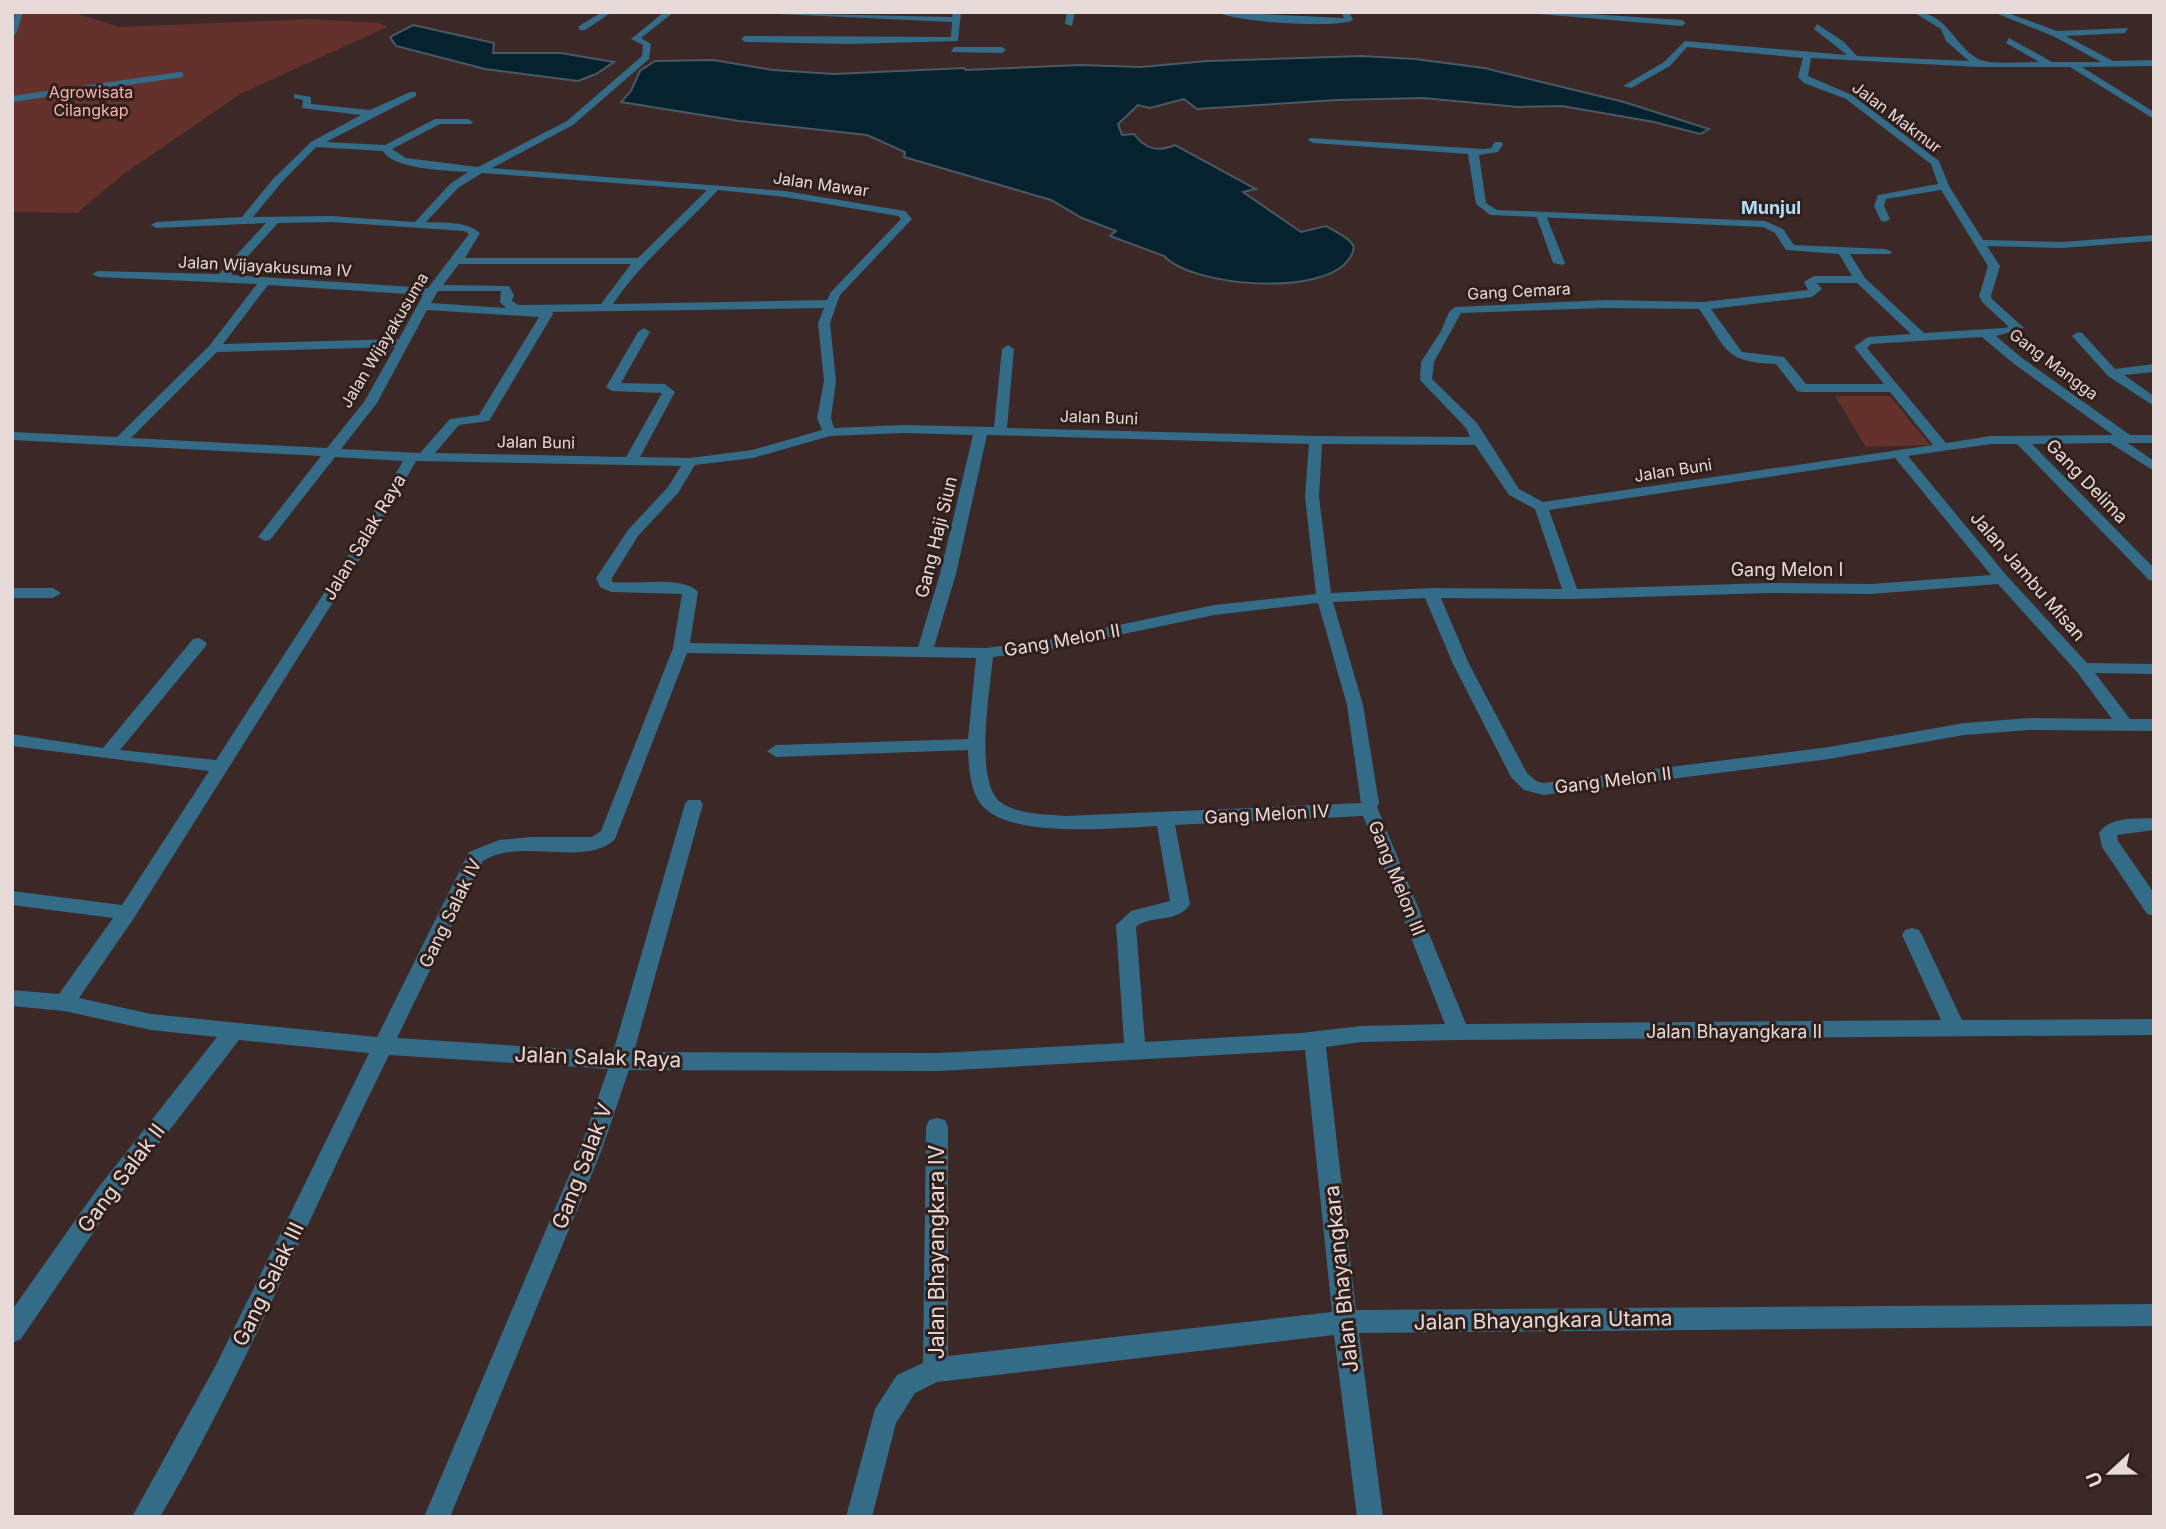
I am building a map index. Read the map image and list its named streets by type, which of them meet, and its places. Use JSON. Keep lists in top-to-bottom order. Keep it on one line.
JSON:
{"streets":{"street":["Jalan Makmur","Jalan Mawar","Jalan Wijayakusuma IV","Gang Cemara","Jalan Wijayakusuma","Gang Mangga","Jalan Buni","Gang Delima","Jalan Salak Raya","Gang Haji Siun","Gang Melon I","Jalan Jambu Misan","Gang Melon II","Gang Melon IV","Gang Melon III","Gang Salak IV","Jalan Bhayangkara II","Gang Salak V","Gang Salak II","Jalan Bhayangkara IV","Jalan Bhayangkara","Gang Salak III","Jalan Bhayangkara Utama"]},"crossings":[["Jalan Makmur","Gang Mangga"],["Jalan Wijayakusuma IV","Jalan Wijayakusuma"],["Gang Cemara","Jalan Buni"],["Jalan Wijayakusuma","Jalan Buni"],["Jalan Wijayakusuma","Jalan Salak Raya"],["Gang Mangga","Jalan Buni"],["Jalan Buni","Gang Delima"],["Jalan Buni","Jalan Salak Raya"],["Jalan Buni","Gang Haji Siun"],["Jalan Buni","Jalan Jambu Misan"],["Jalan Buni","Gang Melon III"],["Jalan Salak Raya","Gang Salak IV"],["Jalan Salak Raya","Jalan Bhayangkara II"],["Jalan Salak Raya","Gang Salak V"],["Jalan Salak Raya","Gang Salak II"],["Jalan Salak Raya","Jalan Bhayangkara"],["Jalan Salak Raya","Gang Salak III"],["Gang Haji Siun","Gang Melon II"],["Gang Melon I","Jalan Jambu Misan"],["Gang Melon I","Gang Melon II"],["Jalan Jambu Misan","Gang Melon II"],["Gang Melon II","Gang Melon IV"],["Gang Melon II","Gang Melon III"],["Gang Melon II","Gang Salak IV"],["Gang Melon IV","Gang Melon III"],["Gang Melon III","Jalan Bhayangkara II"],["Gang Salak IV","Gang Salak III"],["Jalan Bhayangkara II","Jalan Bhayangkara"],["Jalan Bhayangkara IV","Jalan Bhayangkara Utama"],["Jalan Bhayangkara","Jalan Bhayangkara Utama"]],"districts":["Munjul"],"parks":["Agrowisata Cilangkap"],"north":"left"}
